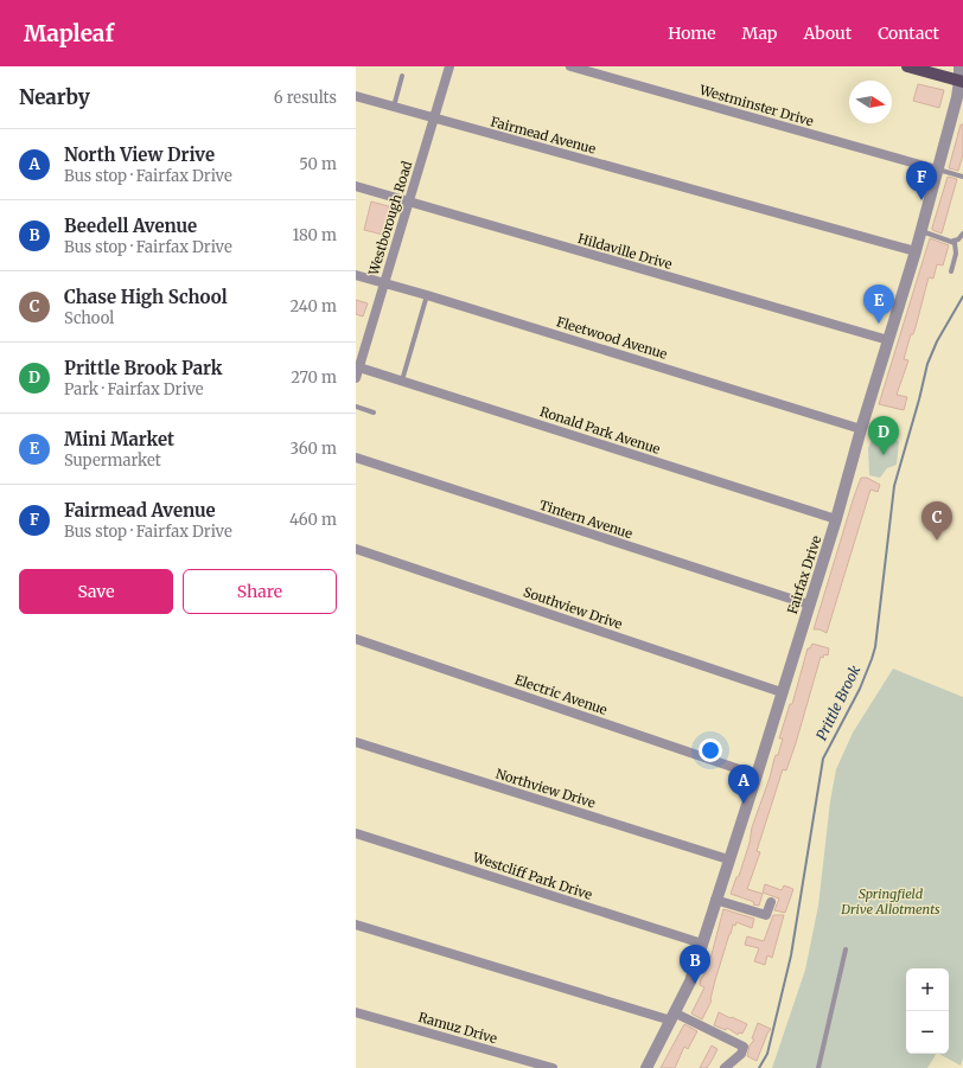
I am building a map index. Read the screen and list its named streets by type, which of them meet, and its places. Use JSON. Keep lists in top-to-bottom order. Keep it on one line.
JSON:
{"streets":{"street":["Westminster Drive","Fairmead Avenue","Westborough Road","Hildaville Drive","Fleetwood Avenue","Ronald Park Avenue","Tintern Avenue","Fairfax Drive","Southview Drive","Electric Avenue","Northview Drive","Westcliff Park Drive","Ramuz Drive"]},"crossings":[["Westminster Drive","Fairfax Drive"],["Fairmead Avenue","Westborough Road"],["Fairmead Avenue","Fairfax Drive"],["Westborough Road","Hildaville Drive"],["Westborough Road","Fleetwood Avenue"],["Westborough Road","Ronald Park Avenue"],["Hildaville Drive","Fairfax Drive"],["Fleetwood Avenue","Fairfax Drive"],["Ronald Park Avenue","Fairfax Drive"],["Tintern Avenue","Fairfax Drive"],["Fairfax Drive","Southview Drive"],["Fairfax Drive","Electric Avenue"],["Fairfax Drive","Northview Drive"],["Fairfax Drive","Westcliff Park Drive"]],"water":["Prittle Brook"],"parks":["Springfield Drive Allotments"],"north":"right","page":{"header":"Mapleaf","nav":["Home","Map","About","Contact"],"heading":["Nearby","6 results"],"list":[{"mark":"A","name":"North View Drive","note":"Bus stop · Fairfax Drive","value":"50 m"},{"mark":"B","name":"Beedell Avenue","note":"Bus stop · Fairfax Drive","value":"180 m"},{"mark":"C","name":"Chase High School","note":"School","value":"240 m"},{"mark":"D","name":"Prittle Brook Park","note":"Park · Fairfax Drive","value":"270 m"},{"mark":"E","name":"Mini Market","note":"Supermarket","value":"360 m"},{"mark":"F","name":"Fairmead Avenue","note":"Bus stop · Fairfax Drive","value":"460 m"}],"pins":["F","E","D","C","A","B"],"buttons":["Save","Share"],"map_buttons":["+","−"]}}
